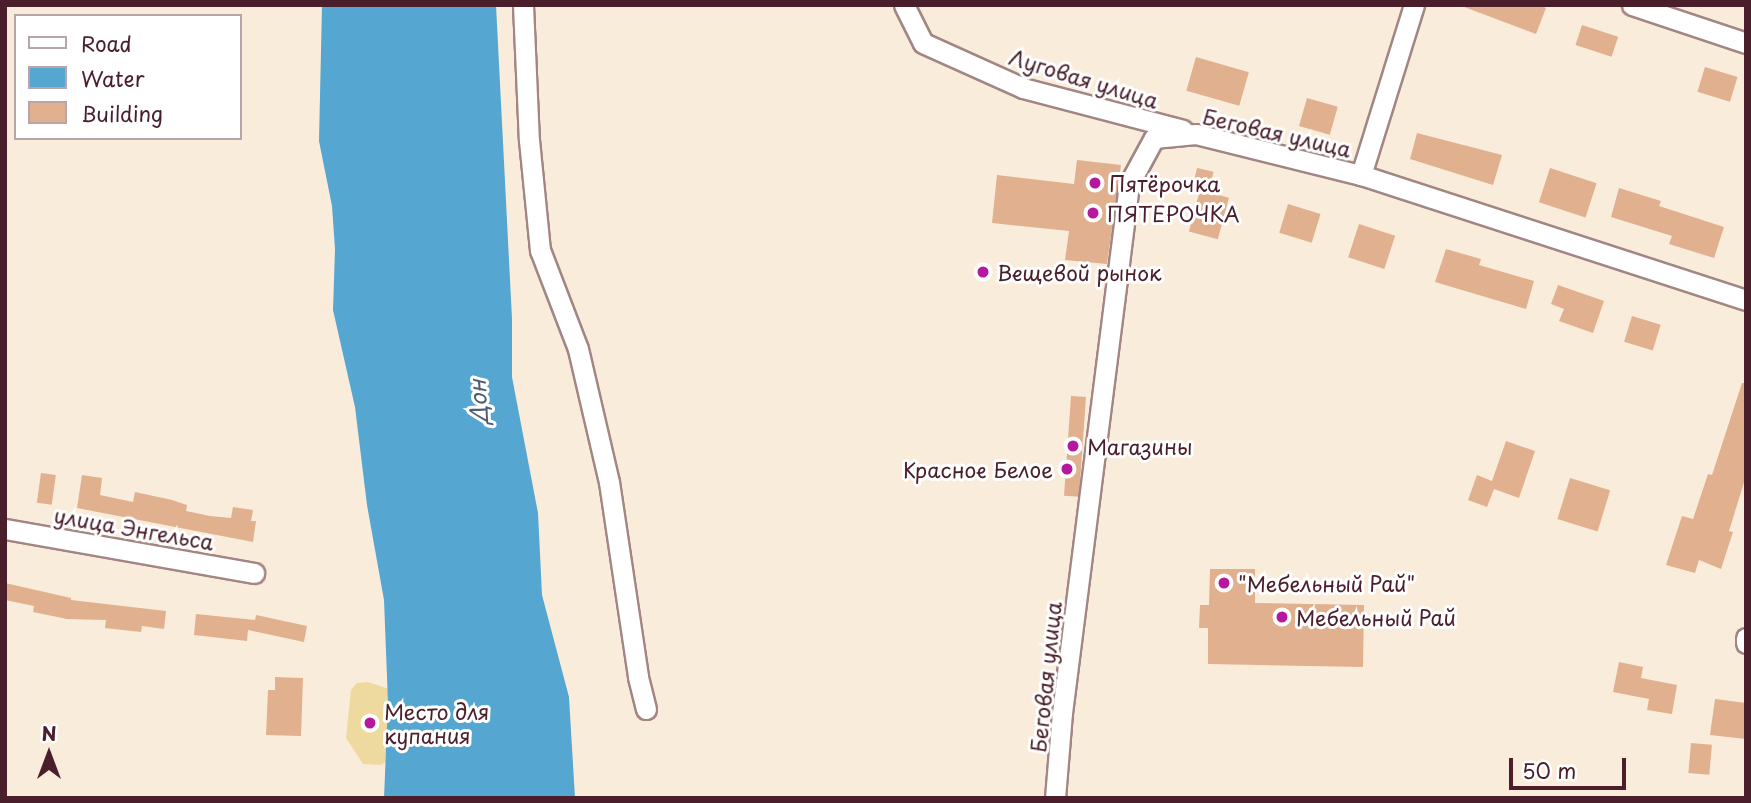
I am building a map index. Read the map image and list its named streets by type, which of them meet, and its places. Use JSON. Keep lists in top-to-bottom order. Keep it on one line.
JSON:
{"streets":{"street":["Луговая улица","Беговая улица","улица Энгельса"]},"crossings":[["Луговая улица","Беговая улица"]],"water":["Дон"],"places":["Пятёрочка","ПЯТЕРОЧКА","Вещевой рынок","Магазины","Красное Белое","\"Мебельный Рай\"","Мебельный Рай","Место для купания"],"legend":["Road","Water","Building"],"scale_bar":"50 m","north":"top"}
